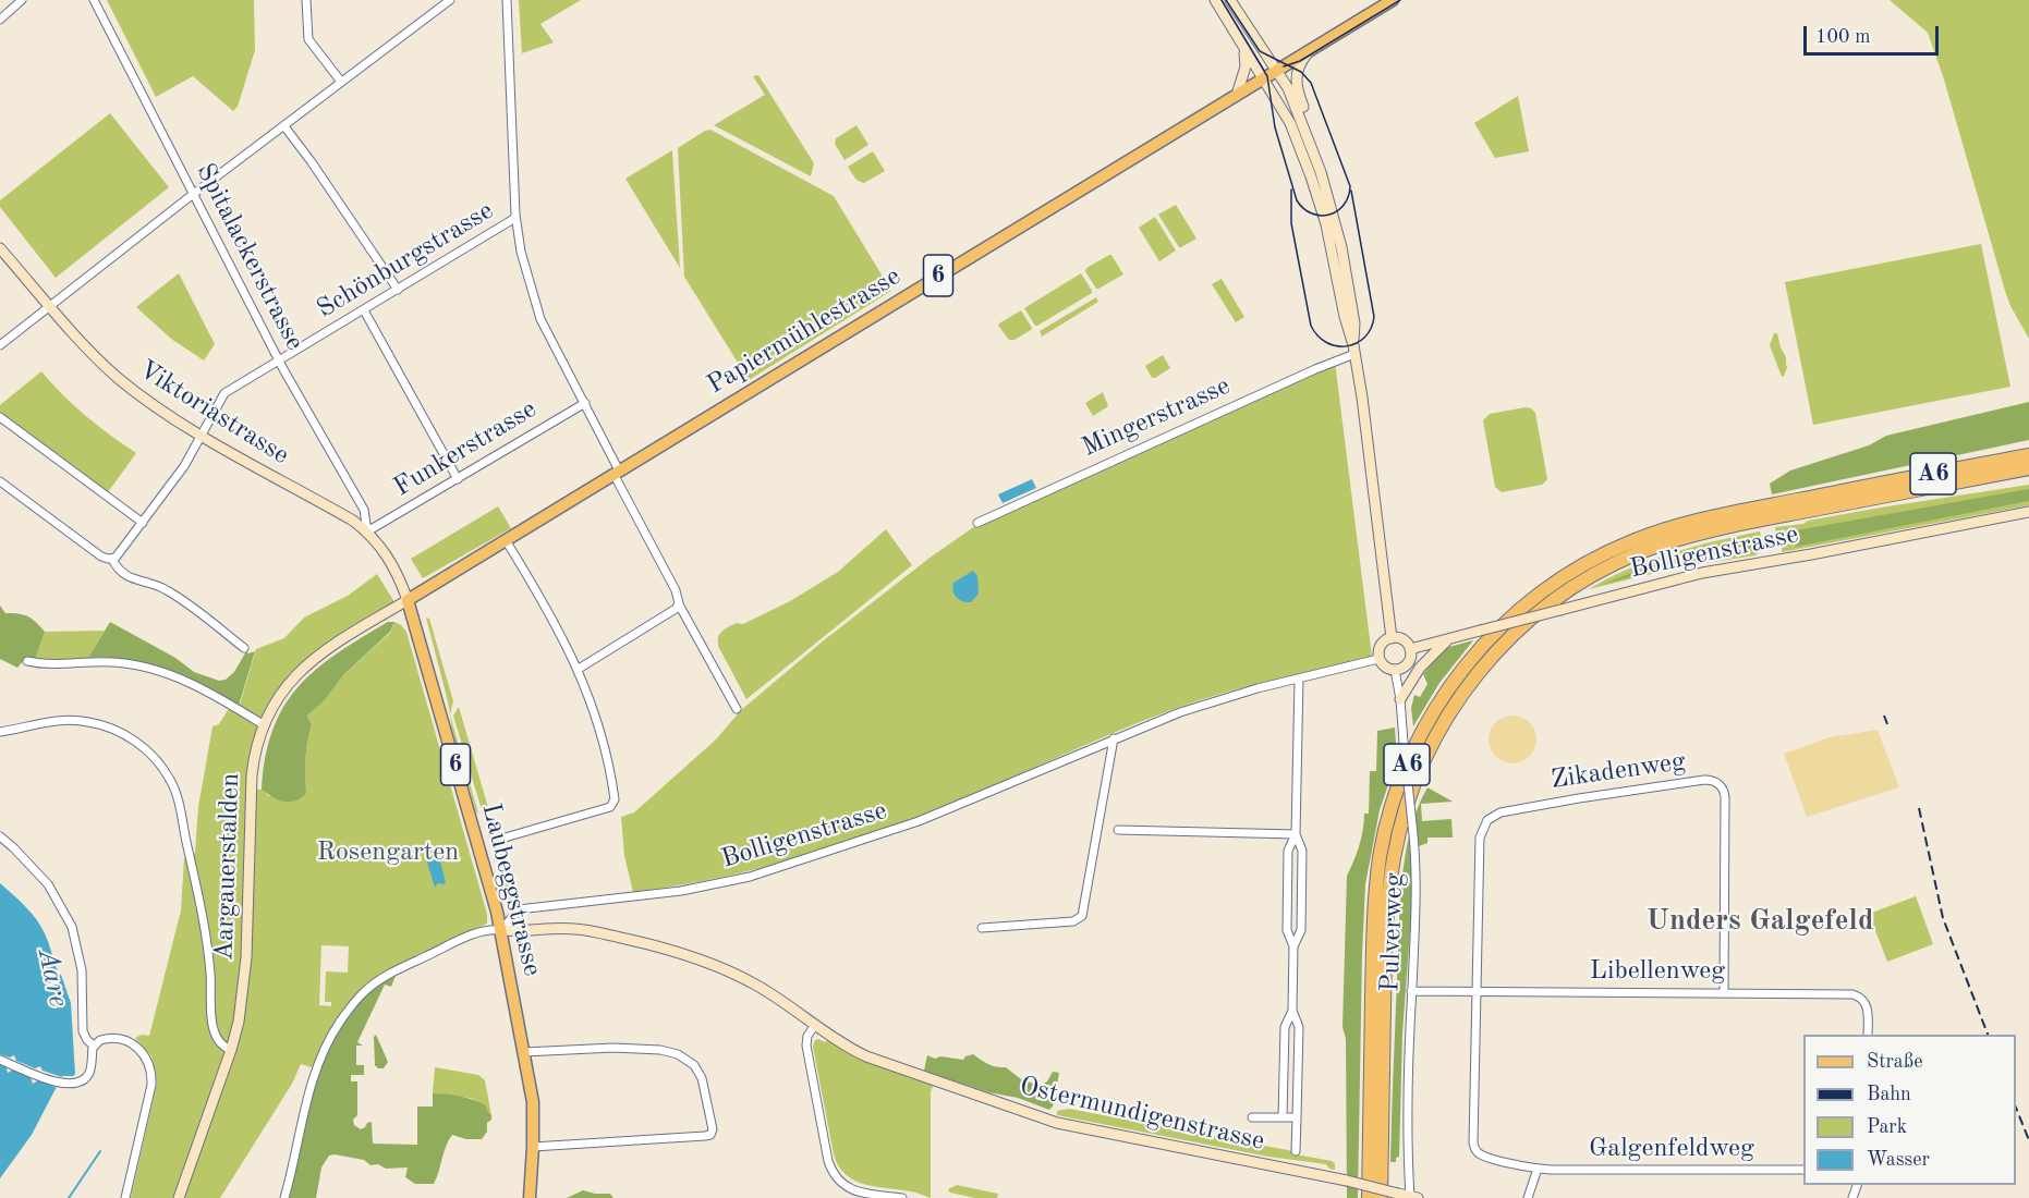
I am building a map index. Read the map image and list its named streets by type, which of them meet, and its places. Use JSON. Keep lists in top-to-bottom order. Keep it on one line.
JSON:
{"streets":{"highway":["A6"],"main road":["6","Papiermühlestrasse","Viktoriastrasse","Bolligenstrasse","Aargauerstalden","Laubeggstrasse","Ostermundigenstrasse"],"street":["Spitalackerstrasse","Schönburgstrasse","Mingerstrasse","Funkerstrasse","Zikadenweg","Pulverweg","Libellenweg","Galgenfeldweg"]},"crossings":[["Spitalackerstrasse","Schönburgstrasse"],["Spitalackerstrasse","Viktoriastrasse"],["Spitalackerstrasse","Funkerstrasse"],["Schönburgstrasse","Viktoriastrasse"],["Papiermühlestrasse","Viktoriastrasse"],["Papiermühlestrasse","Aargauerstalden"],["Papiermühlestrasse","Laubeggstrasse"],["Viktoriastrasse","Funkerstrasse"],["Viktoriastrasse","Aargauerstalden"],["Viktoriastrasse","Laubeggstrasse"],["Bolligenstrasse","Laubeggstrasse"],["Bolligenstrasse","Pulverweg"],["Bolligenstrasse","Ostermundigenstrasse"],["Zikadenweg","Libellenweg"],["Zikadenweg","Galgenfeldweg"],["Aargauerstalden","Laubeggstrasse"],["Laubeggstrasse","Ostermundigenstrasse"],["Pulverweg","Libellenweg"],["Pulverweg","Ostermundigenstrasse"],["Libellenweg","Galgenfeldweg"]],"districts":["Unders Galgefeld"],"water":["Aare"],"parks":["Rosengarten"],"legend":["Straße","Bahn","Park","Wasser"],"scale_bar":"100 m"}
